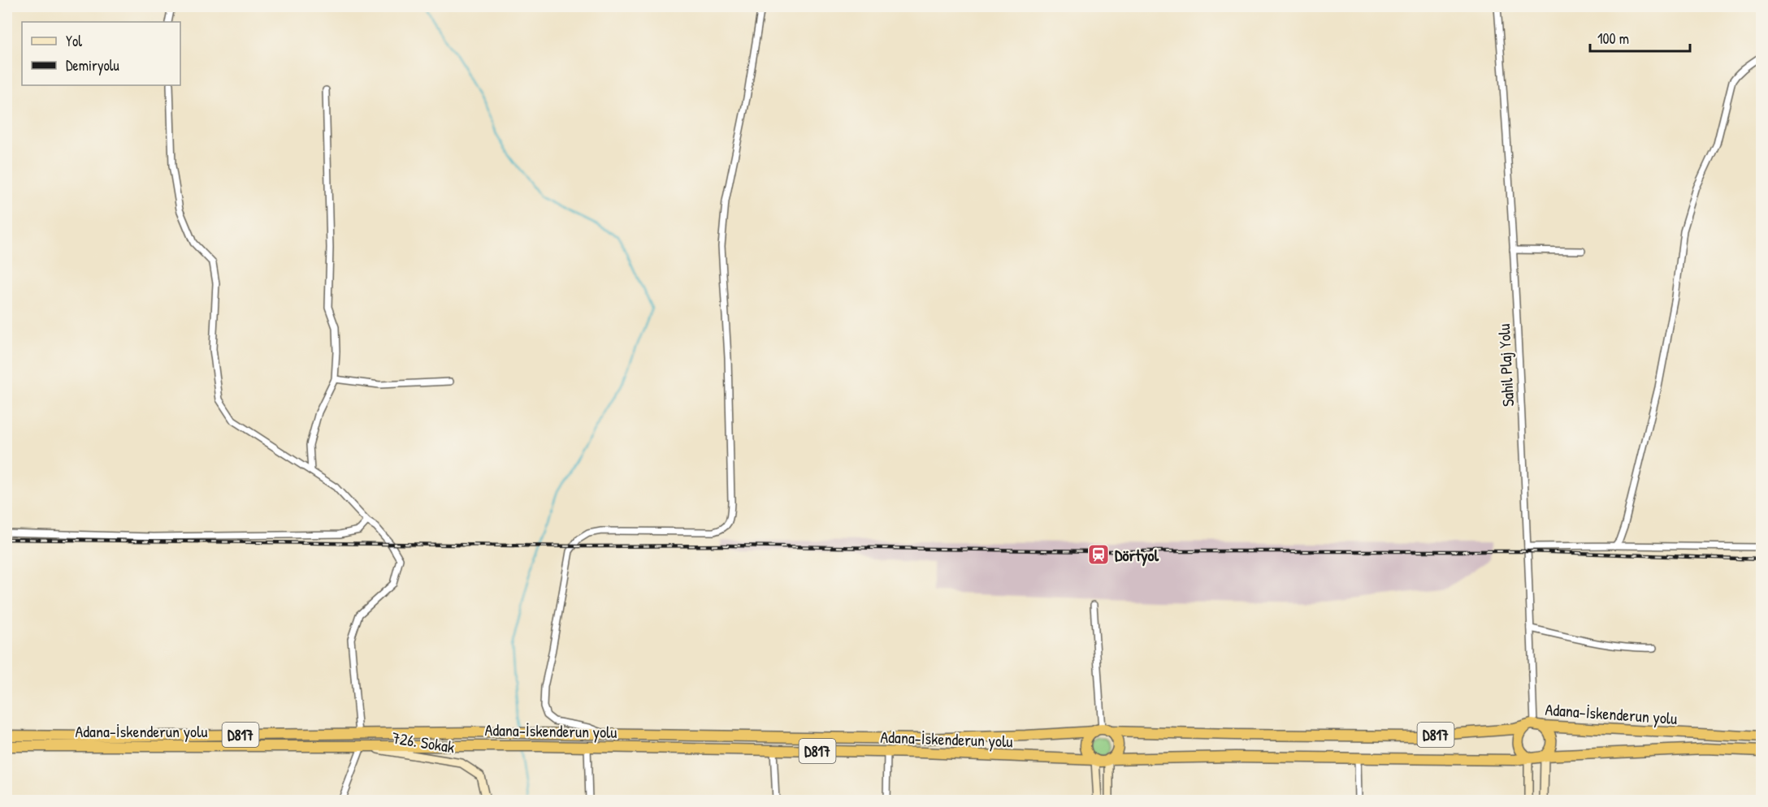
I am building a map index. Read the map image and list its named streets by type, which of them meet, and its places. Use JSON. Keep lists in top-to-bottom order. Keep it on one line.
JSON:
{"streets":{"highway":["Adana-İskenderun yolu","D817"],"street":["Sahil Plaj Yolu","726. Sokak"]},"crossings":[["Sahil Plaj Yolu","Adana-İskenderun yolu"],["Adana-İskenderun yolu","D817"],["Adana-İskenderun yolu","726. Sokak"]],"places":{"station":["Dörtyol"]},"legend":["Yol","Demiryolu"],"scale_bar":"100 m"}
